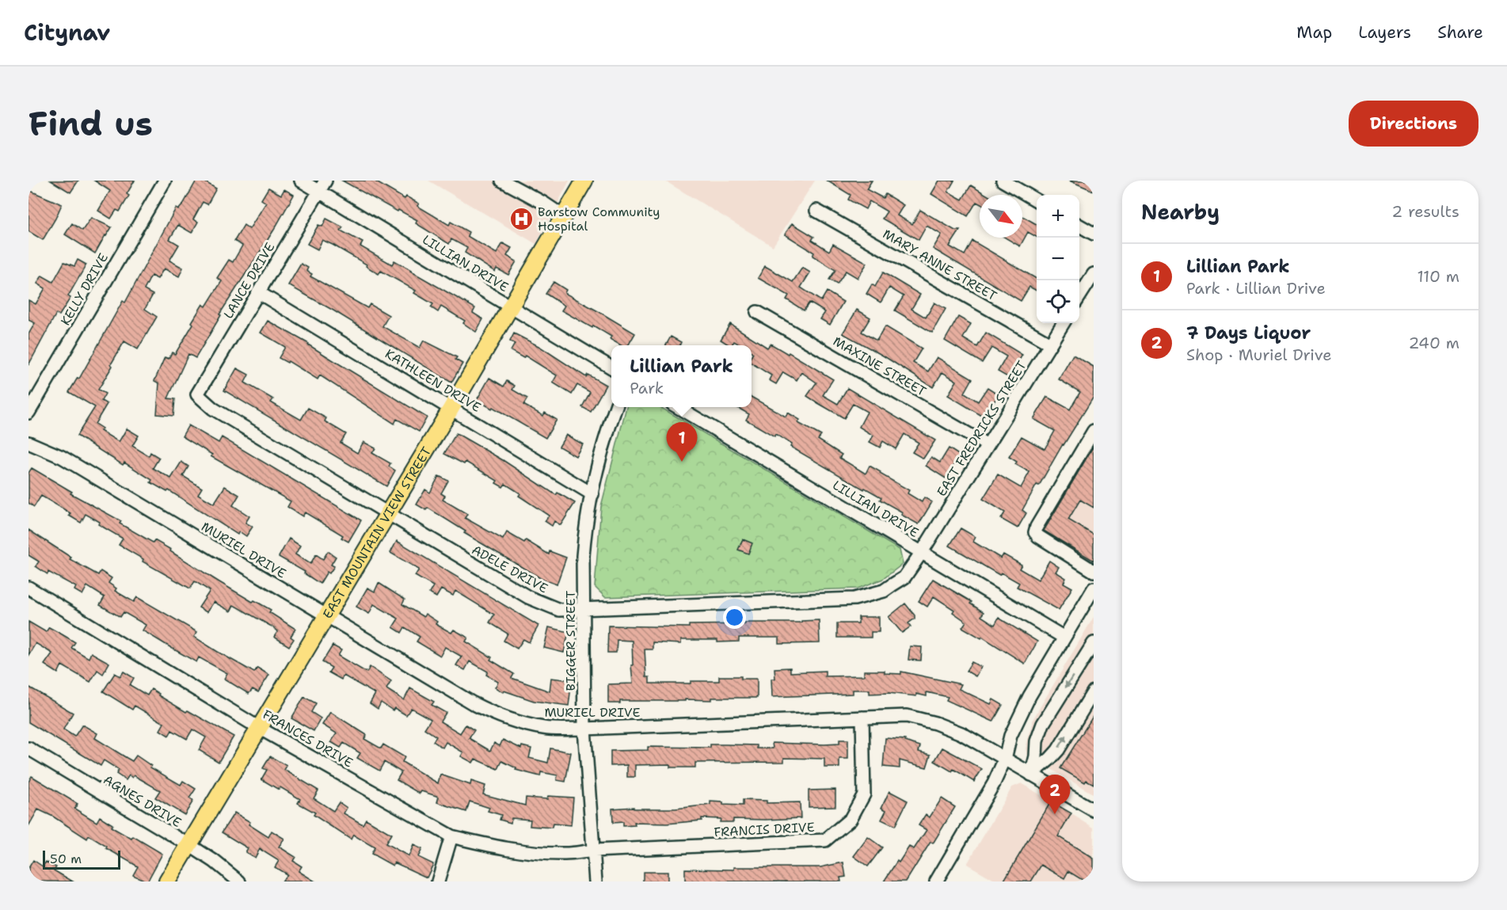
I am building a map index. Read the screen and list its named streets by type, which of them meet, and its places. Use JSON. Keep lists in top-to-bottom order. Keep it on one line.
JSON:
{"streets":{"main road":["EAST MOUNTAIN VIEW STREET"],"street":["LILLIAN DRIVE","MARY ANNE STREET","LANCE DRIVE","KELLY DRIVE","MAXINE STREET","KATHLEEN DRIVE","EAST FREDRICKS STREET","MURIEL DRIVE","ADELE DRIVE","BIGGER STREET","FRANCES DRIVE","AGNES DRIVE","FRANCIS DRIVE"]},"crossings":[["LILLIAN DRIVE","LANCE DRIVE"],["LILLIAN DRIVE","EAST FREDRICKS STREET"],["LILLIAN DRIVE","EAST MOUNTAIN VIEW STREET"],["LILLIAN DRIVE","ADELE DRIVE"],["MARY ANNE STREET","EAST FREDRICKS STREET"],["LANCE DRIVE","KATHLEEN DRIVE"],["LANCE DRIVE","ADELE DRIVE"],["MAXINE STREET","EAST FREDRICKS STREET"],["KATHLEEN DRIVE","EAST MOUNTAIN VIEW STREET"],["KATHLEEN DRIVE","BIGGER STREET"],["EAST FREDRICKS STREET","ADELE DRIVE"],["EAST MOUNTAIN VIEW STREET","MURIEL DRIVE"],["EAST MOUNTAIN VIEW STREET","ADELE DRIVE"],["EAST MOUNTAIN VIEW STREET","FRANCES DRIVE"],["EAST MOUNTAIN VIEW STREET","AGNES DRIVE"],["MURIEL DRIVE","BIGGER STREET"],["MURIEL DRIVE","FRANCIS DRIVE"],["ADELE DRIVE","BIGGER STREET"],["BIGGER STREET","FRANCES DRIVE"],["BIGGER STREET","FRANCIS DRIVE"],["FRANCES DRIVE","FRANCIS DRIVE"]],"places":{"hospital":["Barstow Community Hospital"]},"scale_bar":"50 m","north":"bottom right","page":{"header":"Citynav","nav":["Map","Layers","Share"],"buttons":"Directions","title":"Find us","heading":["Nearby","2 results"],"map_buttons":["+","−"],"list":[{"mark":"1","name":"Lillian Park","note":"Park · Lillian Drive","value":"110 m"},{"mark":"2","name":"7 Days Liquor","note":"Shop · Muriel Drive","value":"240 m"}],"popup":["Lillian Park","Park"],"pins":["1","2"],"scale":"50 m"}}
